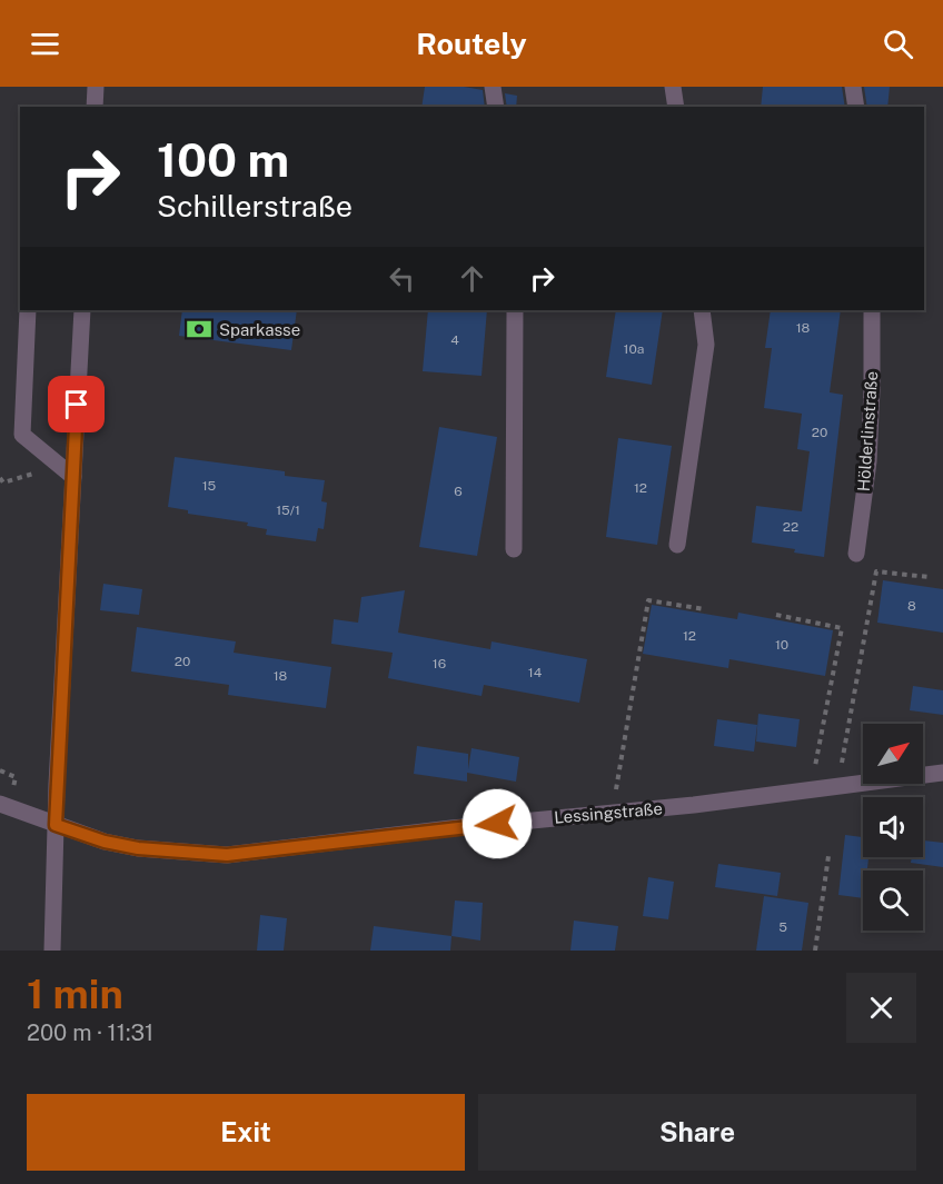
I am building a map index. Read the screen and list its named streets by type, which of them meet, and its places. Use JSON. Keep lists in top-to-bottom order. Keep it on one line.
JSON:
{"streets":{"street":["Hölderlinstraße","Lessingstraße"]},"places":{"bank":["Sparkasse"]},"house_numbers":["18","4","10a","20","15","12","6","15/1","22","8","12","10","20","16","14","18","5"],"north":"top right","page":{"header":"Routely","turn":["100 m","Schillerstraße"],"heading":["1 min","200 m · 11:31"],"buttons":["Exit","Share"]}}
